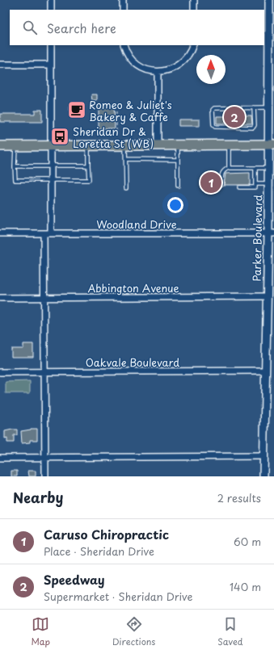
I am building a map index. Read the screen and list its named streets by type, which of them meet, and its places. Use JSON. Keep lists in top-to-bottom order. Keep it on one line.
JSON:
{"streets":{"street":["Woodland Drive","Parker Boulevard","Abbington Avenue","Oakvale Boulevard"]},"crossings":[["Woodland Drive","Parker Boulevard"],["Parker Boulevard","Abbington Avenue"],["Parker Boulevard","Oakvale Boulevard"]],"places":{"cafe":["Romeo & Juliet's Bakery & Caffe"],"bus stop":["Sheridan Dr & Loretta St (WB)"]},"north":"top","page":{"search":"Search here","pins":["2","1"],"heading":["Nearby","2 results"],"list":[{"mark":"1","name":"Caruso Chiropractic","note":"Place · Sheridan Drive","value":"60 m"},{"mark":"2","name":"Speedway","note":"Supermarket · Sheridan Drive","value":"140 m"}],"nav":["Map","Directions","Saved"]}}
